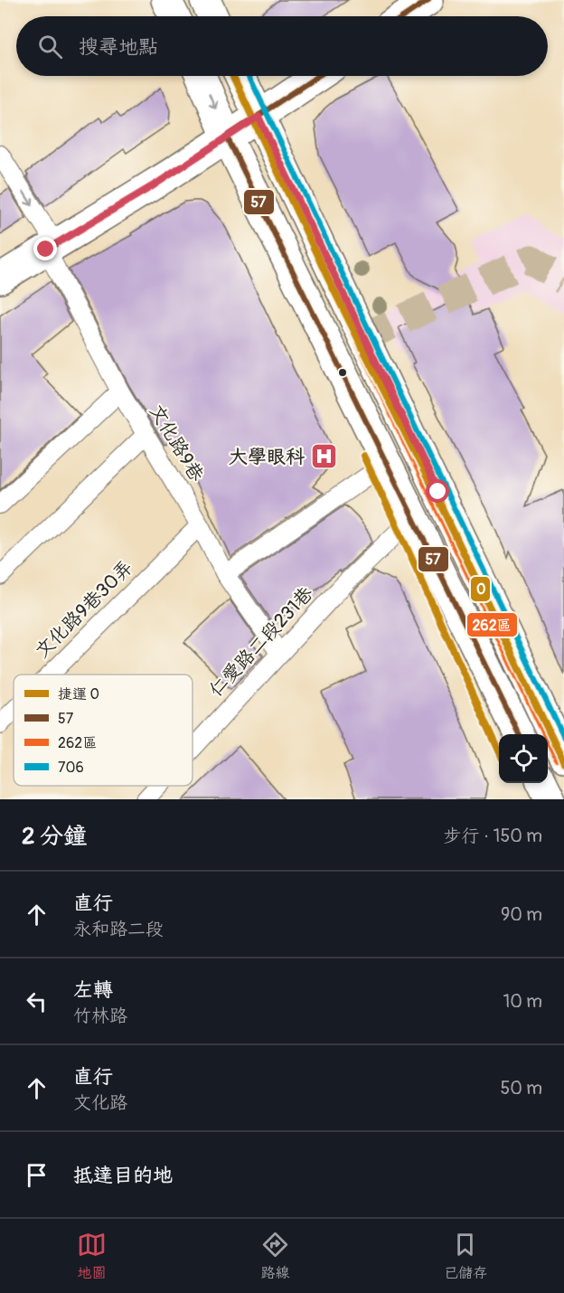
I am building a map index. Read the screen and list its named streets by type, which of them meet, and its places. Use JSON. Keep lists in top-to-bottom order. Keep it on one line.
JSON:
{"streets":{"lane":["文化路9巷","文化路9巷30弄","仁愛路二段231巷"]},"crossings":[["文化路9巷","文化路9巷30弄"],["文化路9巷","仁愛路二段231巷"]],"places":{"hospital":["大學眼科"]},"lines":["transit line 57","metro line O","transit line 262區","transit line 706"],"legend":["捷運 O","57","262區","706"],"page":{"search":"搜尋地點","heading":["2 分鐘","步行 · 150 m"],"list":[["直行","永和路二段","90 m"],["左轉","竹林路","10 m"],["直行","文化路","50 m"],"抵達目的地"],"nav":["地圖","路線","已儲存"]}}
